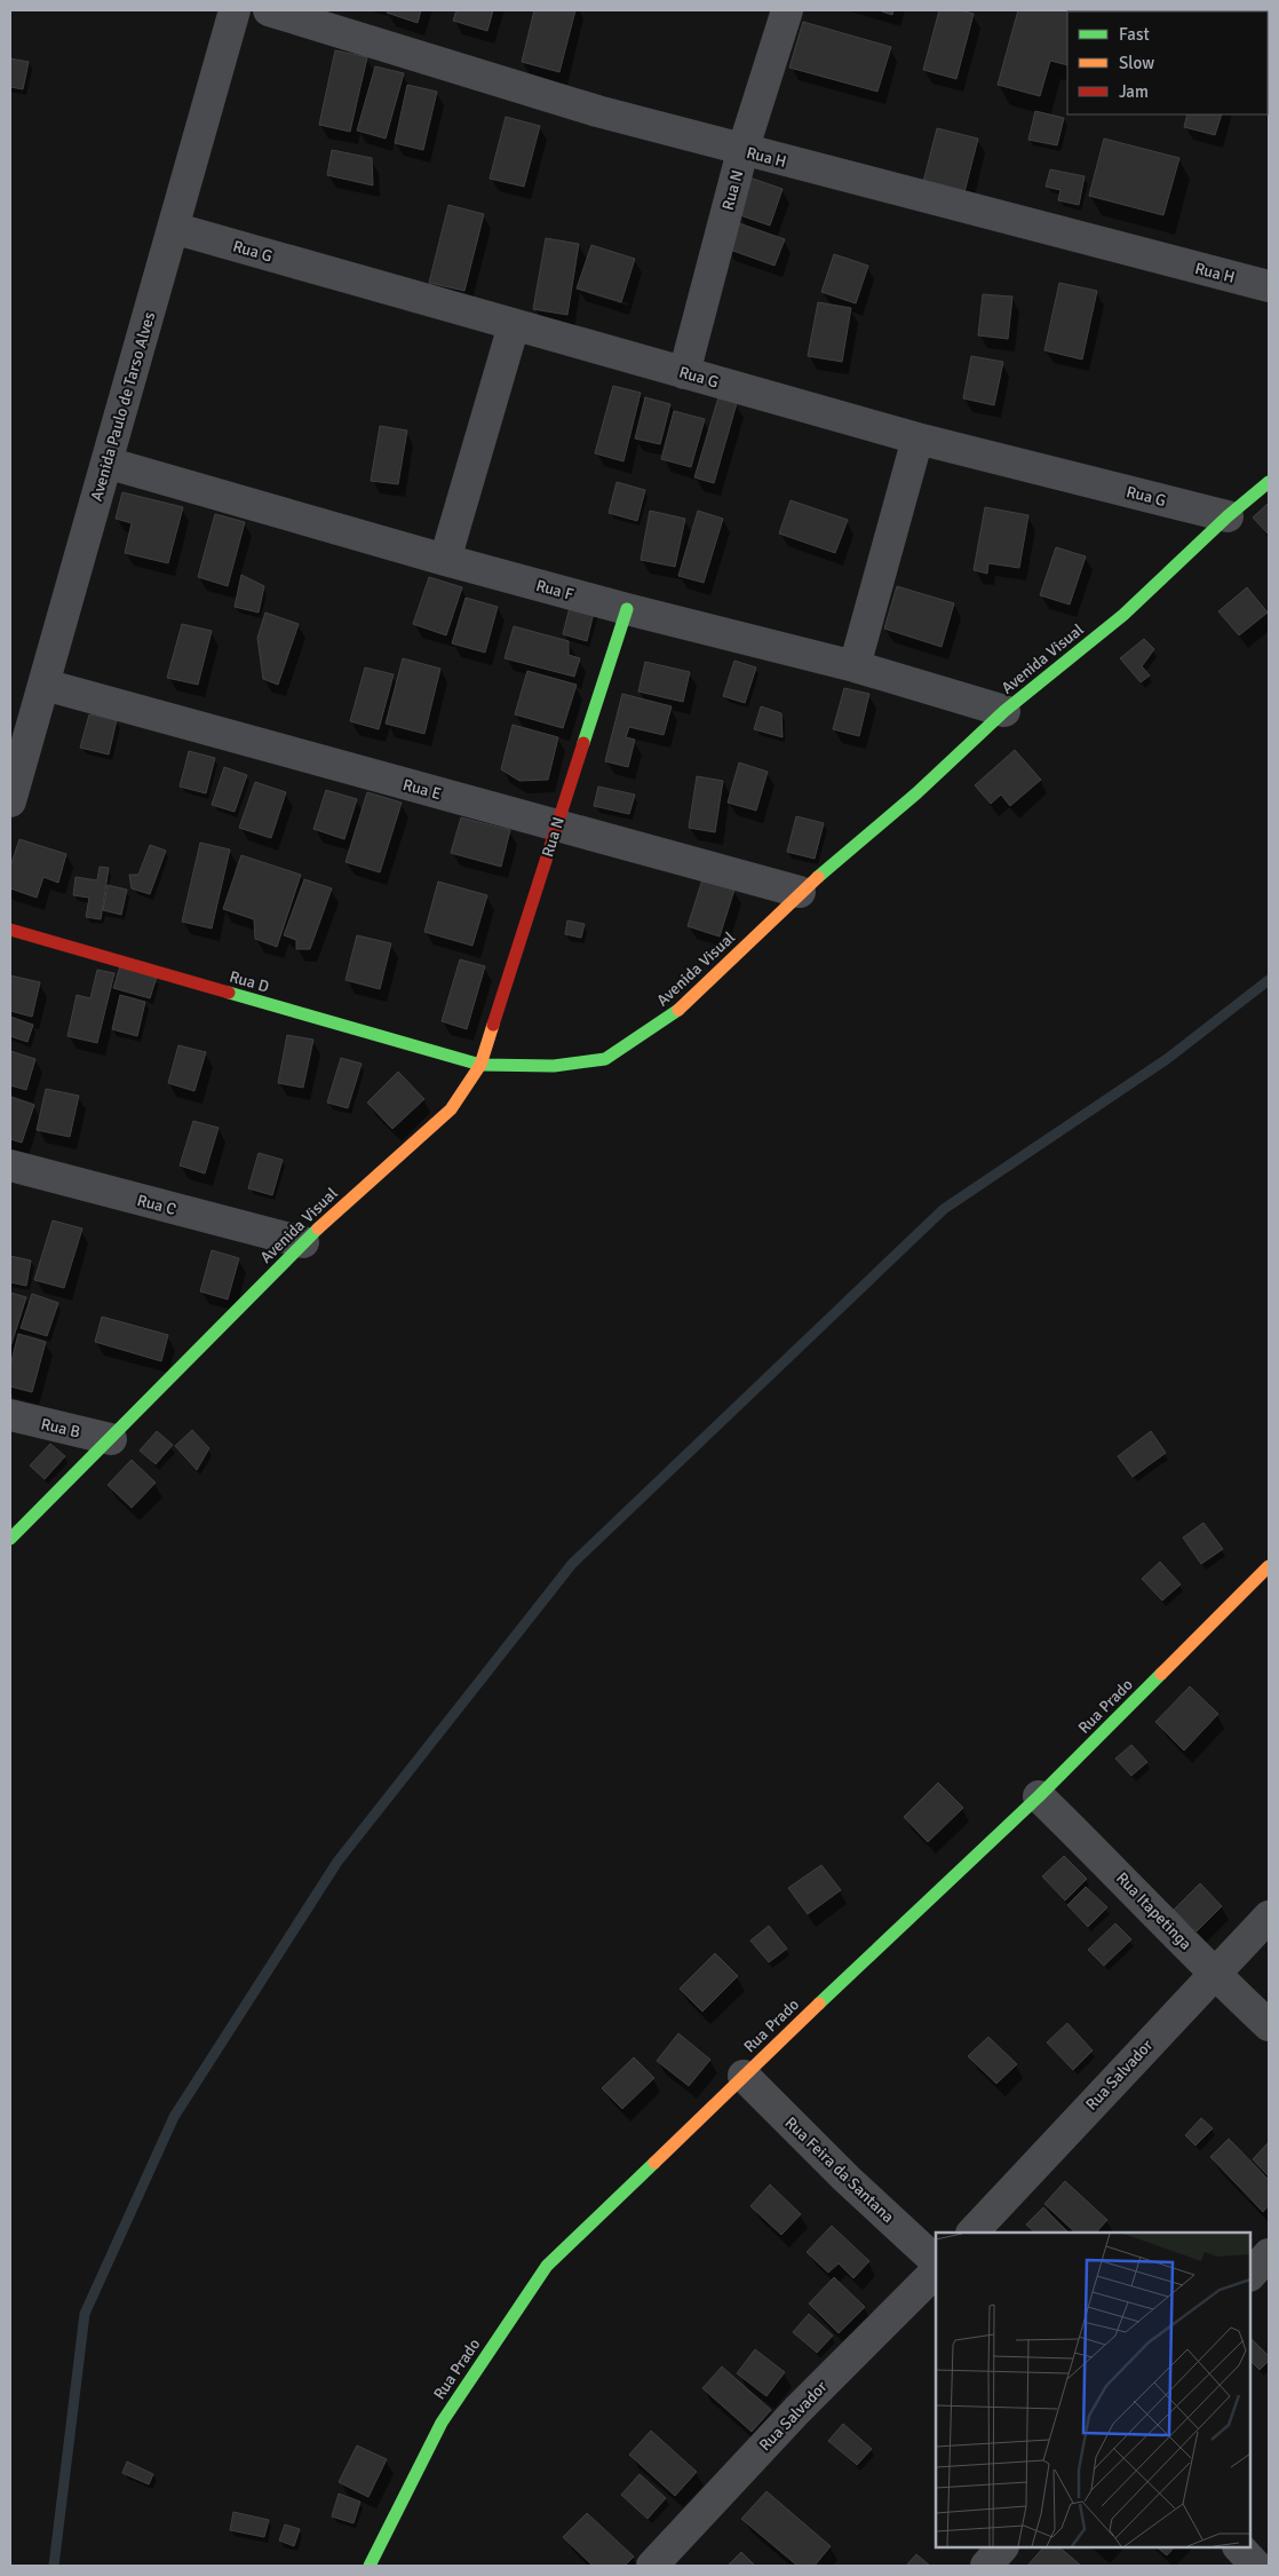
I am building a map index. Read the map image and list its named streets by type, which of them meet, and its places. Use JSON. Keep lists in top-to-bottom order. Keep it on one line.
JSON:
{"streets":{"street":["Rua H","Rua N","Rua G","Avenida Paulo de Tarso Alves","Rua F","Avenida Visual","Rua E","Rua D","Rua C","Rua B","Rua Prado","Rua Itapetinga","Rua Salvador","Rua Feira da Santana"]},"crossings":[["Rua H","Rua N"],["Rua N","Rua G"],["Rua N","Rua F"],["Rua N","Avenida Visual"],["Rua N","Rua E"],["Rua N","Rua D"],["Rua G","Avenida Paulo de Tarso Alves"],["Rua G","Avenida Visual"],["Avenida Paulo de Tarso Alves","Rua F"],["Avenida Paulo de Tarso Alves","Rua E"],["Rua F","Avenida Visual"],["Avenida Visual","Rua E"],["Avenida Visual","Rua D"],["Avenida Visual","Rua C"],["Avenida Visual","Rua B"],["Rua Prado","Rua Itapetinga"],["Rua Prado","Rua Feira da Santana"],["Rua Itapetinga","Rua Salvador"]],"legend":["Fast","Slow","Jam"]}
